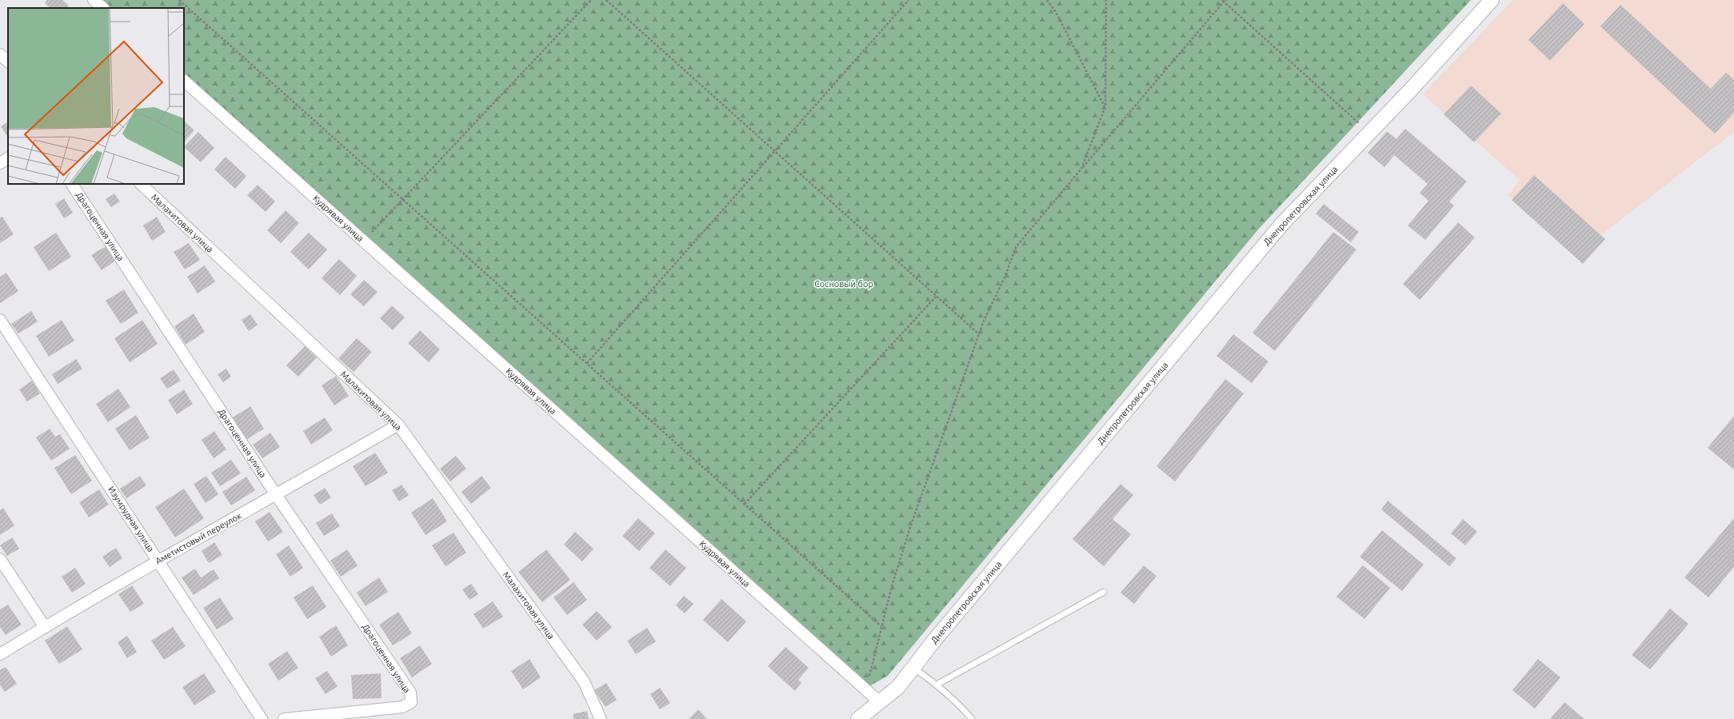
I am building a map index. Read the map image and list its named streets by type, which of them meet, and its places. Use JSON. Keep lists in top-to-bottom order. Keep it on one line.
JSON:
{"streets":{"street":["Днепропетровская улица","Кудрявая улица","Малахитовая улица","Драгоценная улица","Изумрудная улица","Аметистовый переулок"]},"crossings":[["Днепропетровская улица","Кудрявая улица"],["Малахитовая улица","Аметистовый переулок"],["Драгоценная улица","Аметистовый переулок"],["Изумрудная улица","Аметистовый переулок"]],"parks":["Сосновый бор"]}
